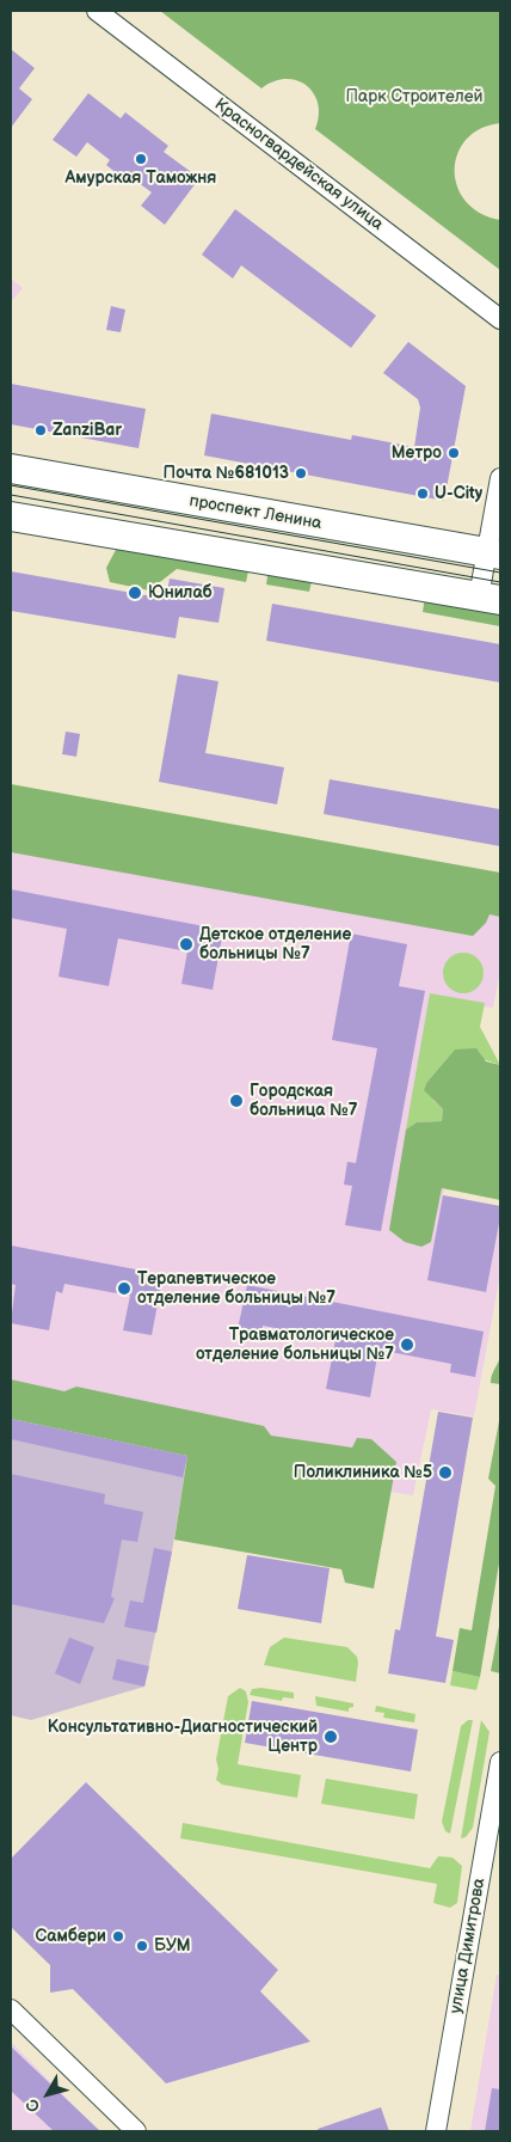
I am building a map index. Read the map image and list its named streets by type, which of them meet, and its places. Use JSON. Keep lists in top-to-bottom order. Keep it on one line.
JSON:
{"streets":{"highway":["проспект Ленина"],"street":["Красногвардейская улица","улица Димитрова"]},"parks":["Парк Строителей"],"places":["Амурская Таможня","ZanziBar","Метро","Почта №681013","U-City","Юнилаб","Детское отделение больницы №7","Городская больница №7","Терапевтическое отделение больницы №7","Травматологическое отделение больницы №7","Поликлиника №5","Консультативно-Диагностический Центр","Самбери","БУМ"],"north":"bottom left"}
